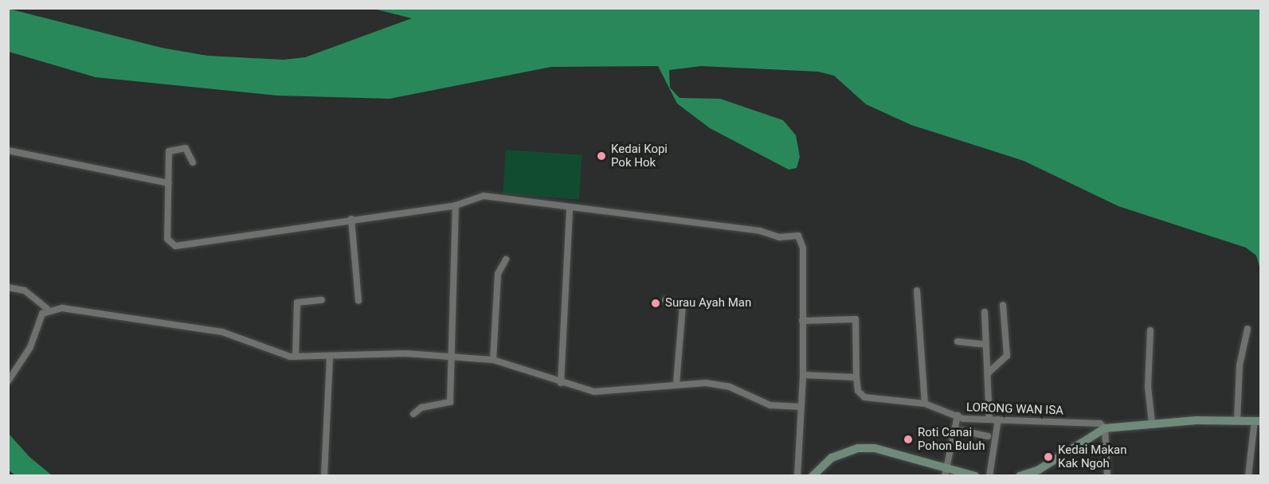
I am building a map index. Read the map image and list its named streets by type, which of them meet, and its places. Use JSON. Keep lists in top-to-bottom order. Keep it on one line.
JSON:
{"streets":{"street":["LORONG WAN ISA"]},"places":["Kedai Kopi Pok Hok","Surau Ayah Man","Roti Canai Pohon Buluh","Kedai Makan Kak Ngoh"]}
